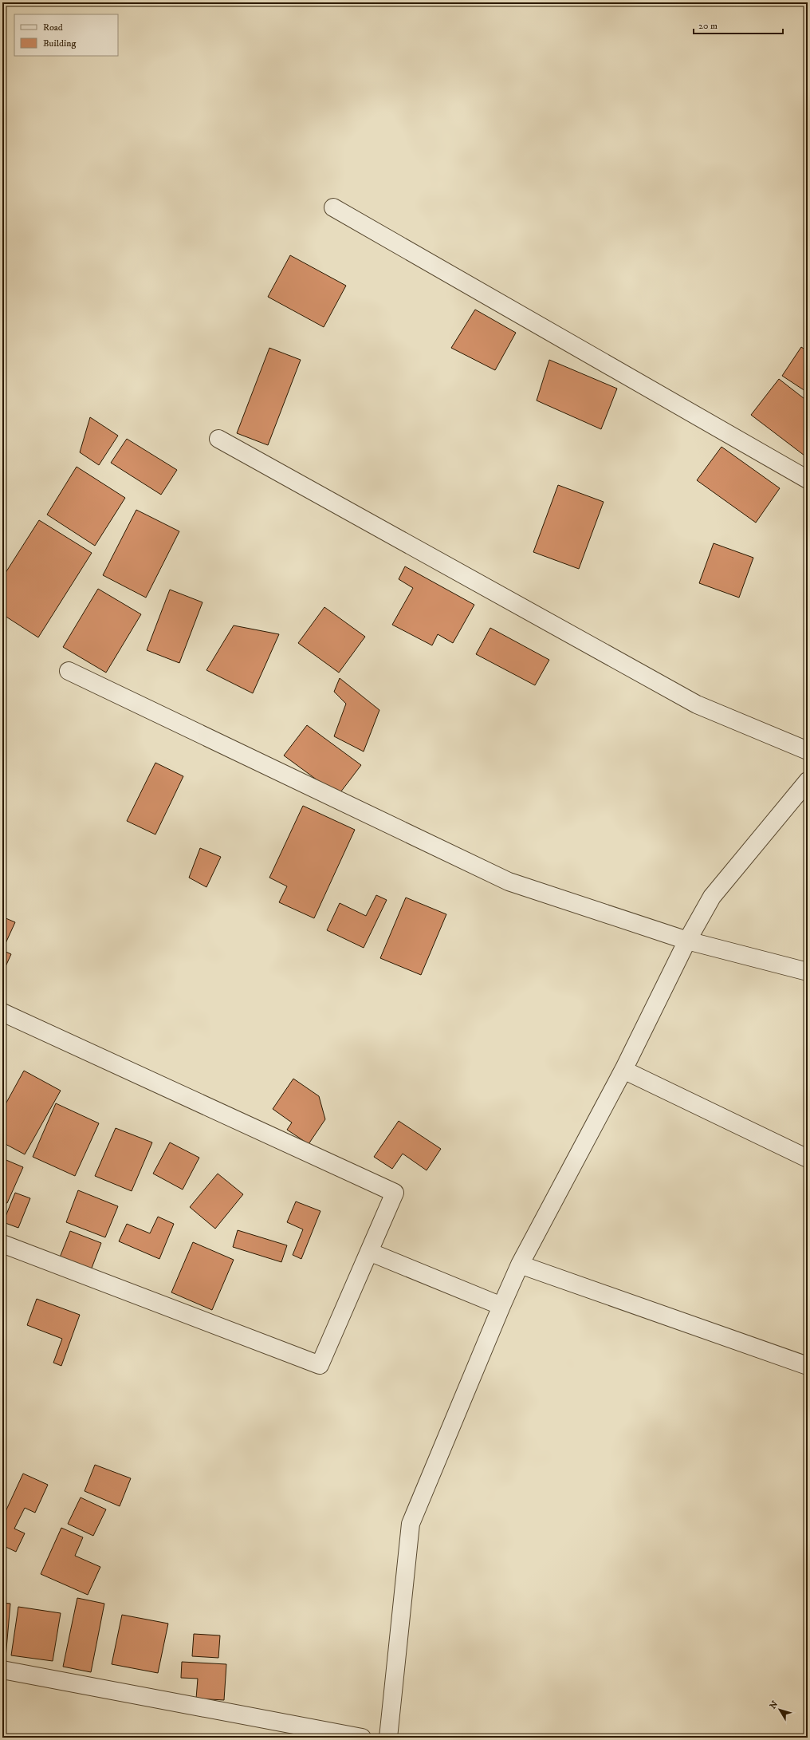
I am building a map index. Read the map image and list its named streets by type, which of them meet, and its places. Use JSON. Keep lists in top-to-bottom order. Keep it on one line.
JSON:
{"legend":["Road","Building"],"scale_bar":"20 m","north":"top left"}
